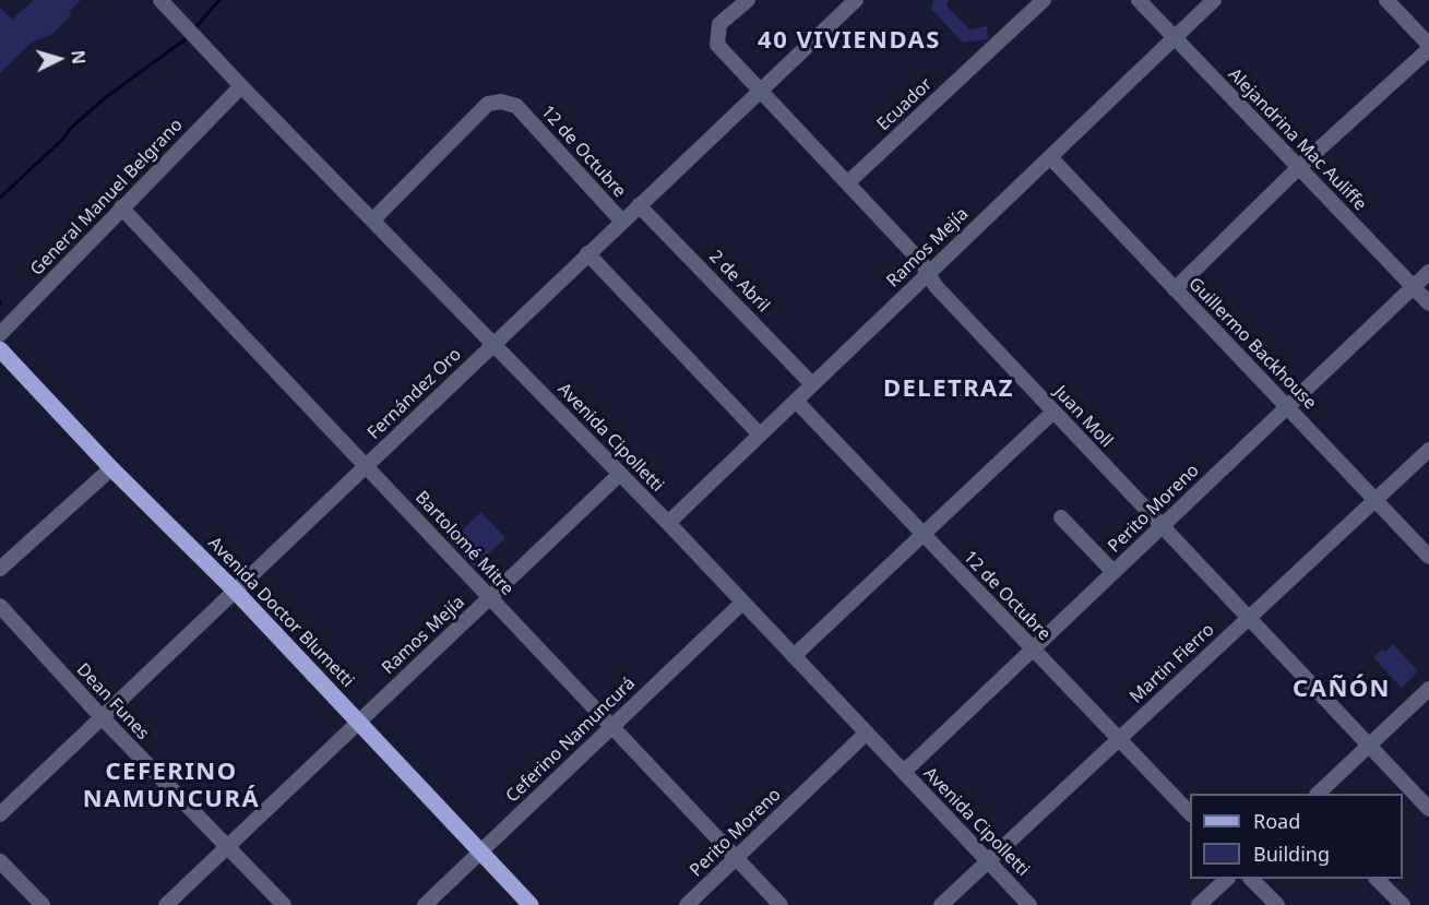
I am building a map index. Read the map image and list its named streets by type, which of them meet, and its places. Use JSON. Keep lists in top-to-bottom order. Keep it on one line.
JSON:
{"streets":{"main road":["Avenida Doctor Blumetti"],"street":["Ecuador","Alejandrina Mac Auliffe","12 de Octubre","General Manuel Belgrano","Ramos Mejía","2 de Abril","Guillermo Backhouse","Fernández Oro","Juan Moll","Avenida Cipolletti","Perito Moreno","Bartolomé Mitre","Martin Fierro","Dean Funes","Ceferino Namuncurá"]},"crossings":[["Ecuador","Juan Moll"],["Alejandrina Mac Auliffe","Ramos Mejía"],["Alejandrina Mac Auliffe","Perito Moreno"],["12 de Octubre","Ramos Mejía"],["12 de Octubre","Fernández Oro"],["12 de Octubre","Avenida Cipolletti"],["12 de Octubre","Perito Moreno"],["12 de Octubre","Martin Fierro"],["General Manuel Belgrano","Avenida Cipolletti"],["General Manuel Belgrano","Bartolomé Mitre"],["Ramos Mejía","2 de Abril"],["Ramos Mejía","Guillermo Backhouse"],["Ramos Mejía","Juan Moll"],["Ramos Mejía","Avenida Cipolletti"],["Ramos Mejía","Bartolomé Mitre"],["Ramos Mejía","Avenida Doctor Blumetti"],["Ramos Mejía","Dean Funes"],["2 de Abril","Fernández Oro"],["Guillermo Backhouse","Perito Moreno"],["Guillermo Backhouse","Martin Fierro"],["Fernández Oro","Juan Moll"],["Fernández Oro","Avenida Cipolletti"],["Fernández Oro","Bartolomé Mitre"],["Fernández Oro","Avenida Doctor Blumetti"],["Fernández Oro","Dean Funes"],["Juan Moll","Perito Moreno"],["Juan Moll","Martin Fierro"],["Avenida Cipolletti","Perito Moreno"],["Avenida Cipolletti","Martin Fierro"],["Avenida Cipolletti","Ceferino Namuncurá"],["Perito Moreno","Bartolomé Mitre"],["Bartolomé Mitre","Ceferino Namuncurá"],["Avenida Doctor Blumetti","Ceferino Namuncurá"]],"districts":["40 VIVIENDAS","DELETRAZ","CAÑÓN","CEFERINO NAMUNCURÁ"],"legend":["Road","Building"],"north":"right"}
